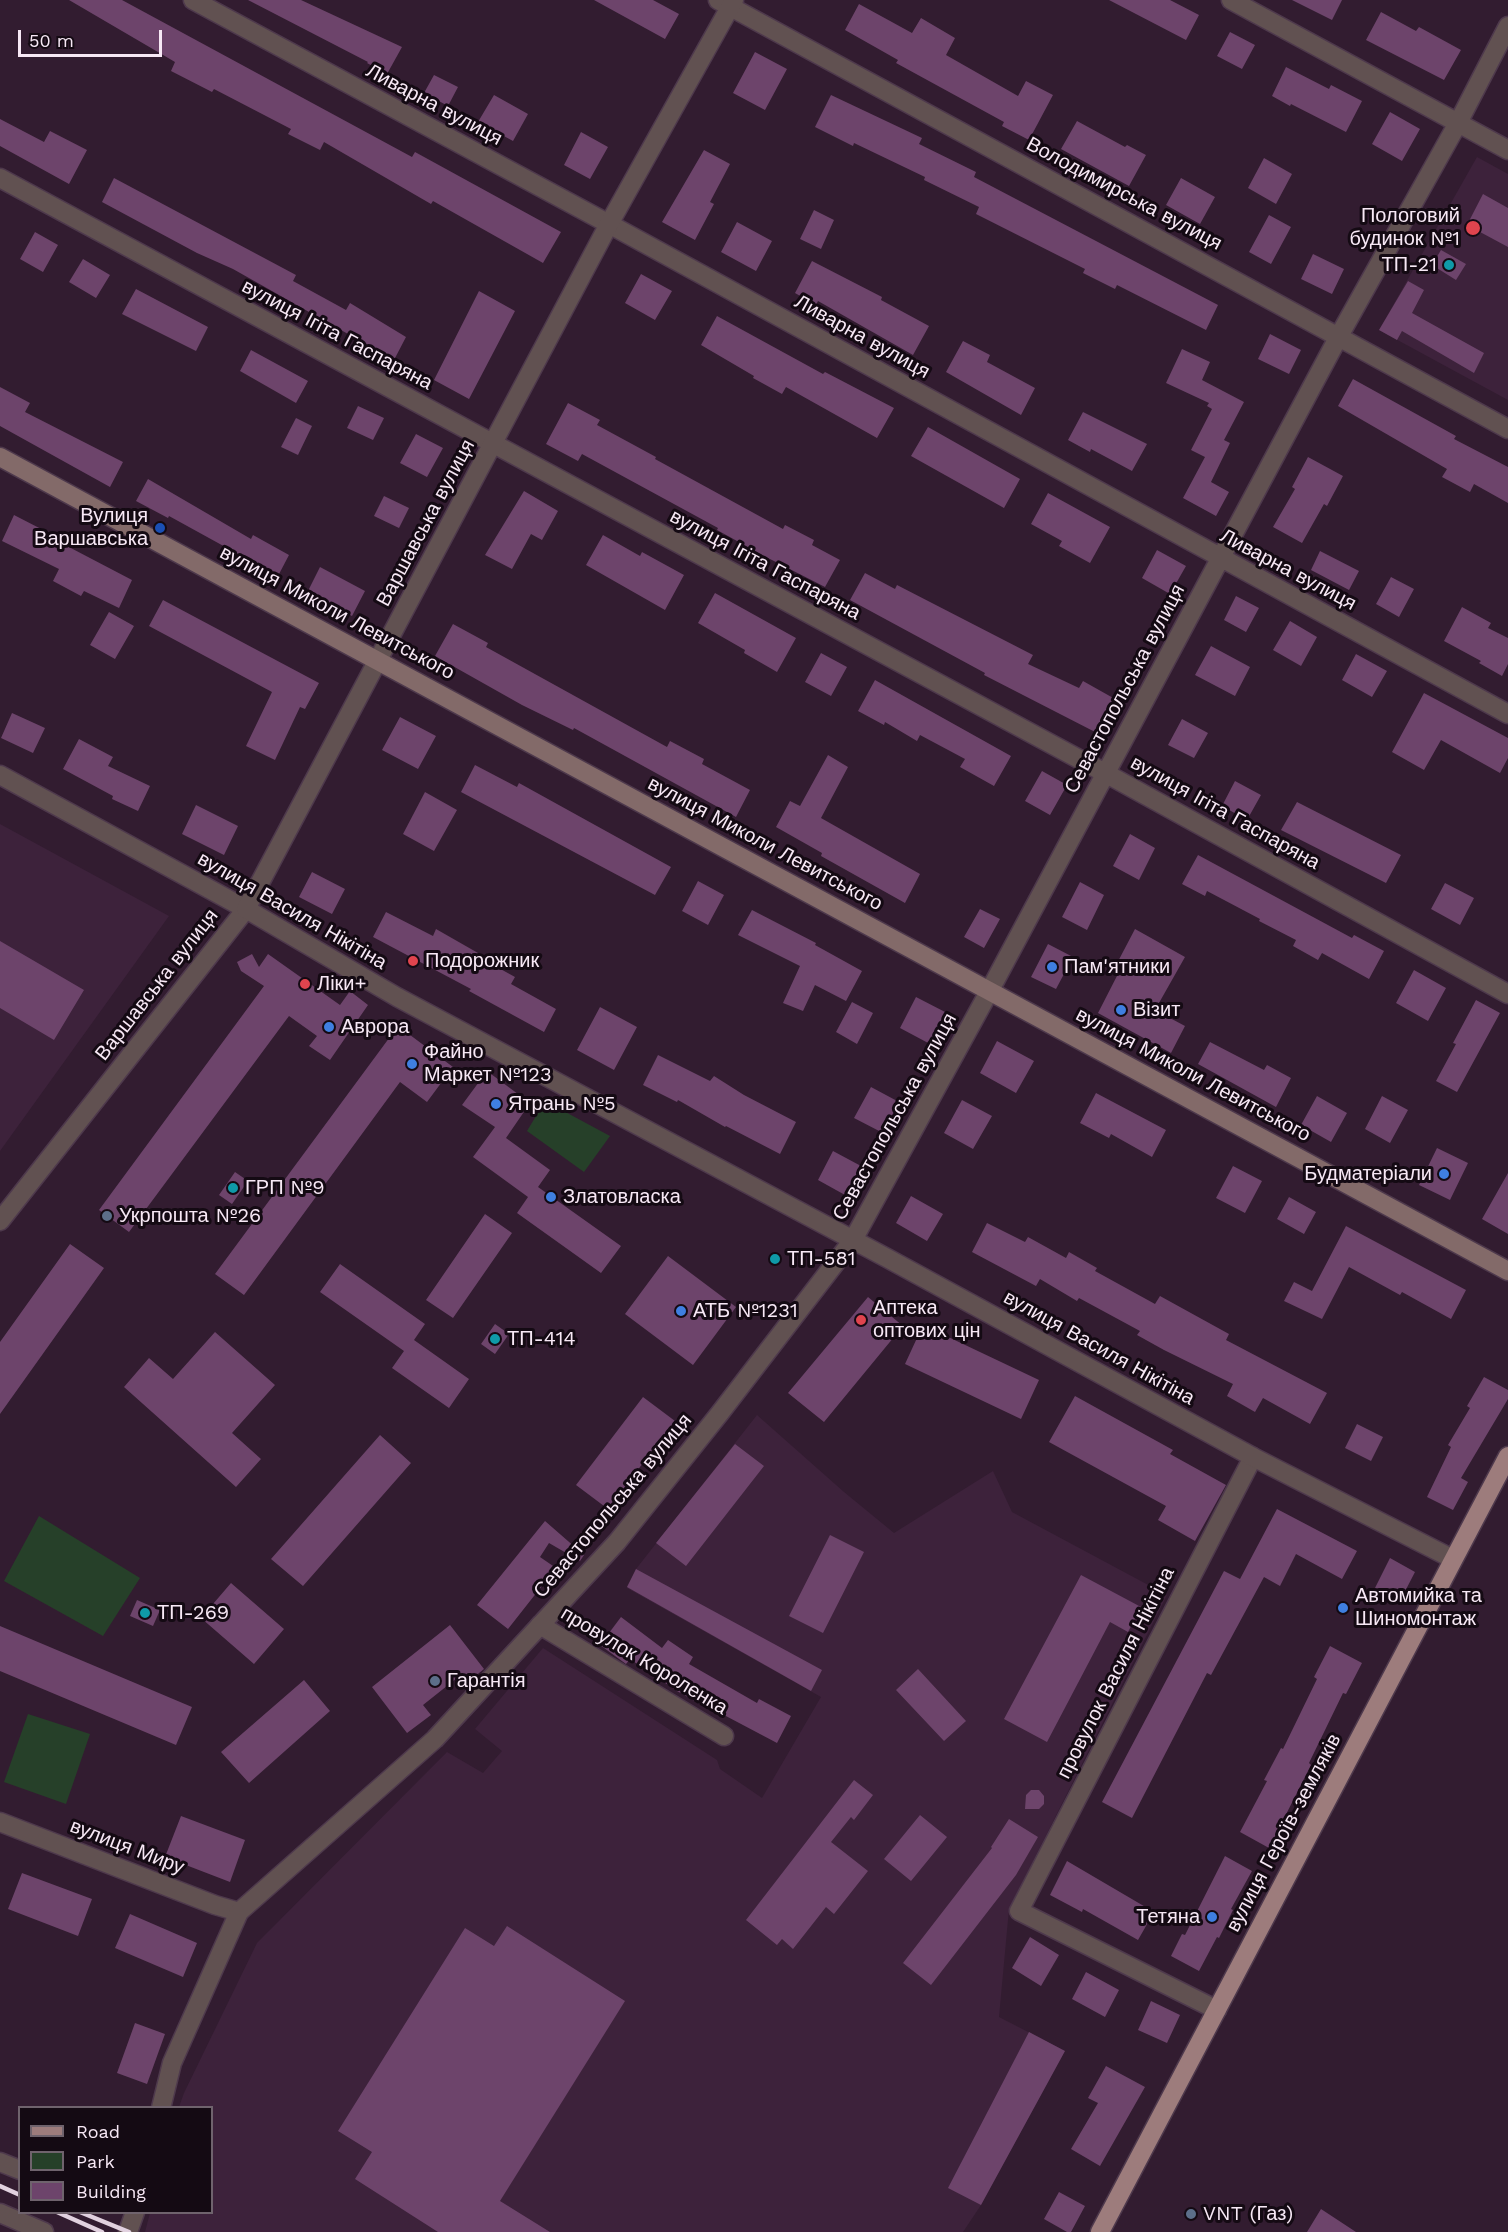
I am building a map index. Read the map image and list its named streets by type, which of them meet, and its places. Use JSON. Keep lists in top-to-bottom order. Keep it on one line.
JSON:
{"streets":{"main road":["вулиця Миколи Левитського","вулиця Героїв-земляків"],"street":["Ливарна вулиця","Володимирська вулиця","вулиця Ігіта Гаспаряна","Варшавська вулиця","Севастопольська вулиця","вулиця Василя Нікітіна","провулок Короленка","провулок Василя Нікітіна","вулиця Миру"]},"crossings":[["Ливарна вулиця","Варшавська вулиця"],["Ливарна вулиця","Севастопольська вулиця"],["Володимирська вулиця","Варшавська вулиця"],["Володимирська вулиця","Севастопольська вулиця"],["вулиця Ігіта Гаспаряна","Варшавська вулиця"],["вулиця Ігіта Гаспаряна","Севастопольська вулиця"],["Варшавська вулиця","вулиця Миколи Левитського"],["Варшавська вулиця","вулиця Василя Нікітіна"],["вулиця Миколи Левитського","Севастопольська вулиця"],["Севастопольська вулиця","вулиця Василя Нікітіна"],["Севастопольська вулиця","провулок Короленка"],["Севастопольська вулиця","вулиця Миру"],["вулиця Василя Нікітіна","провулок Василя Нікітіна"],["вулиця Василя Нікітіна","вулиця Героїв-земляків"],["провулок Василя Нікітіна","вулиця Героїв-земляків"]],"places":["Пологовий будинок №1","ТП-21","Вулиця Варшавська","Подорожник","Пам'ятники","Ліки+","Візит","Аврора","Файно Маркет №123","Ятрань №5","Будматеріали","ГРП №9","Златовласка","Укрпошта №26","ТП-581","АТБ №1231","Аптека оптових цін","ТП-414","Автомийка та Шиномонтаж","ТП-269","Гарантія","Тетяна","VNT (Газ)"],"legend":["Road","Park","Building"],"scale_bar":"50 m"}
